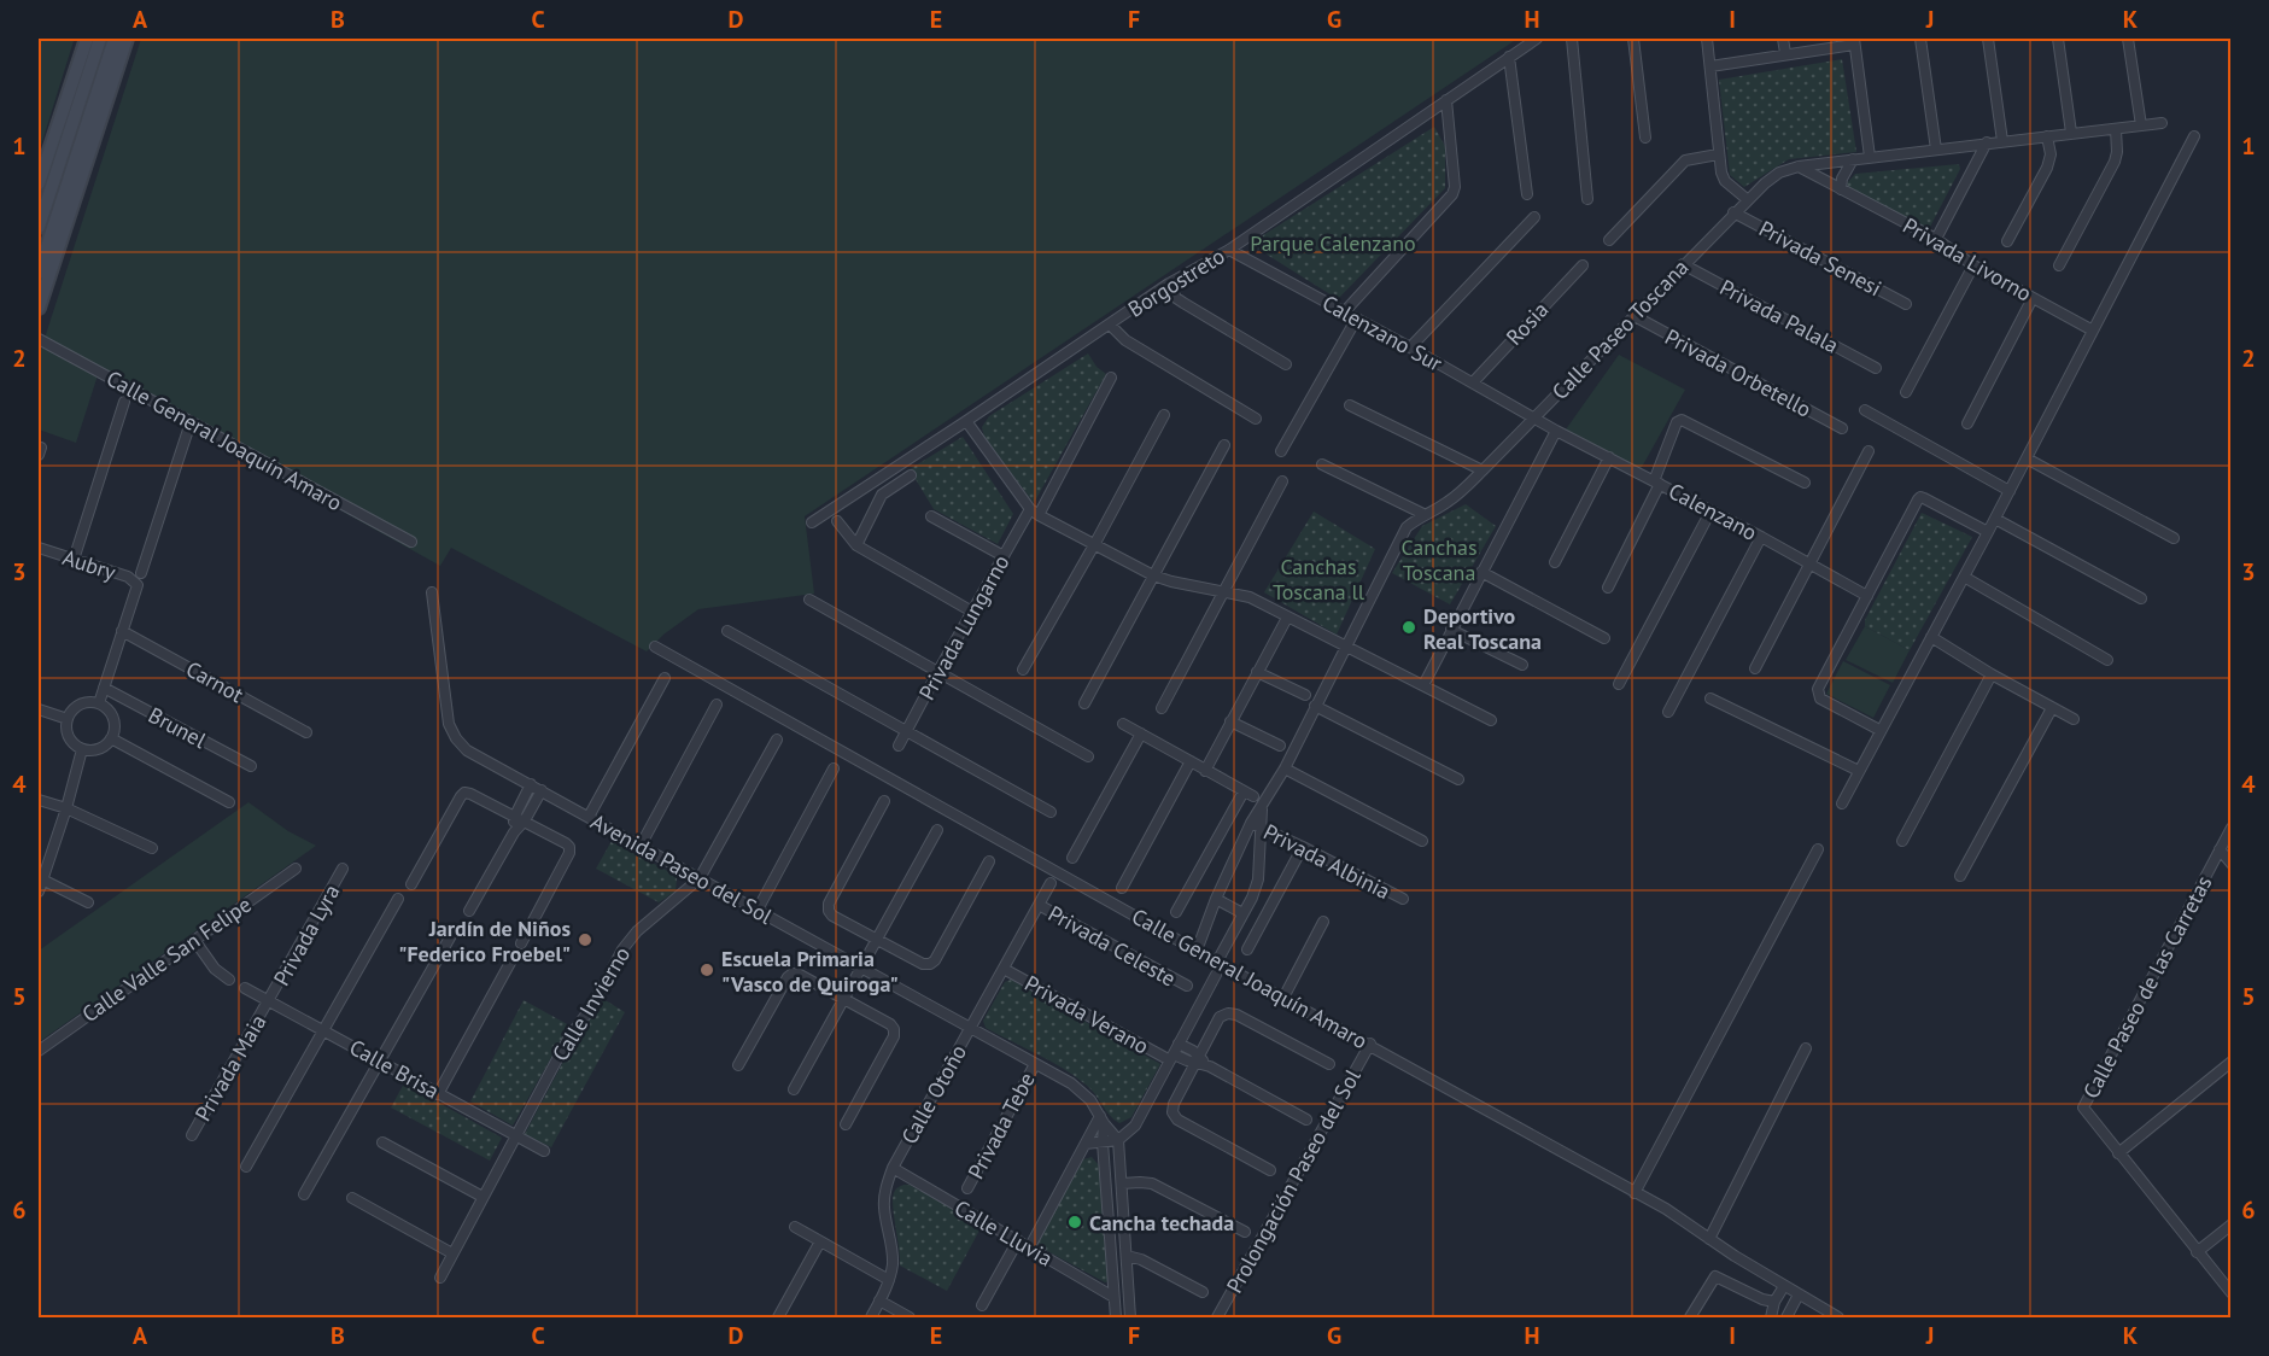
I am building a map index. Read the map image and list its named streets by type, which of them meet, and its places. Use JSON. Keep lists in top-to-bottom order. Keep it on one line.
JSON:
{"streets":{"street":["Privada Senesi","Privada Livorno","Borgostreto","Privada Palala","Rosia","Calle Paseo Toscana","Calenzano Sur","Privada Orbetello","Calle General Joaquín Amaro","Calenzano","Aubry","Privada Lungarno","Carnot","Brunel","Privada Albinia","Avenida Paseo del Sol","Privada Lyra","Privada Celeste","Calle Valle San Felipe","Calle Paseo de las Carretas","Calle Invierno","Privada Verano","Privada Maia","Calle Brisa","Calle Otoño","Privada Tebe","Prolongación Paseo del Sol","Calle Lluvia"]},"crossings":[["Privada Senesi","Calle Paseo Toscana"],["Privada Livorno","Calle Paseo Toscana"],["Borgostreto","Calenzano Sur"],["Privada Palala","Calle Paseo Toscana"],["Rosia","Calenzano Sur"],["Calle Paseo Toscana","Calenzano Sur"],["Calle Paseo Toscana","Privada Orbetello"],["Calle Paseo Toscana","Calle General Joaquín Amaro"],["Calle Paseo Toscana","Privada Albinia"],["Calenzano Sur","Calenzano"],["Calle General Joaquín Amaro","Prolongación Paseo del Sol"],["Aubry","Carnot"],["Avenida Paseo del Sol","Calle Invierno"],["Avenida Paseo del Sol","Calle Otoño"],["Avenida Paseo del Sol","Privada Tebe"],["Privada Lyra","Privada Maia"],["Privada Lyra","Calle Brisa"],["Privada Celeste","Calle Otoño"],["Calle Invierno","Calle Brisa"],["Privada Verano","Calle Otoño"],["Privada Maia","Calle Brisa"],["Calle Otoño","Calle Lluvia"]],"parks":["Parque Calenzano","Canchas Toscana","Canchas Toscana ll"],"places":["Deportivo Real Toscana","Jardín de Niños \"Federico Froebel\"","Escuela Primaria \"Vasco de Quiroga\"","Cancha techada"],"grid":{"columns":["A","B","C","D","E","F","G","H","I","J","K"],"rows":["1","2","3","4","5","6"]}}
